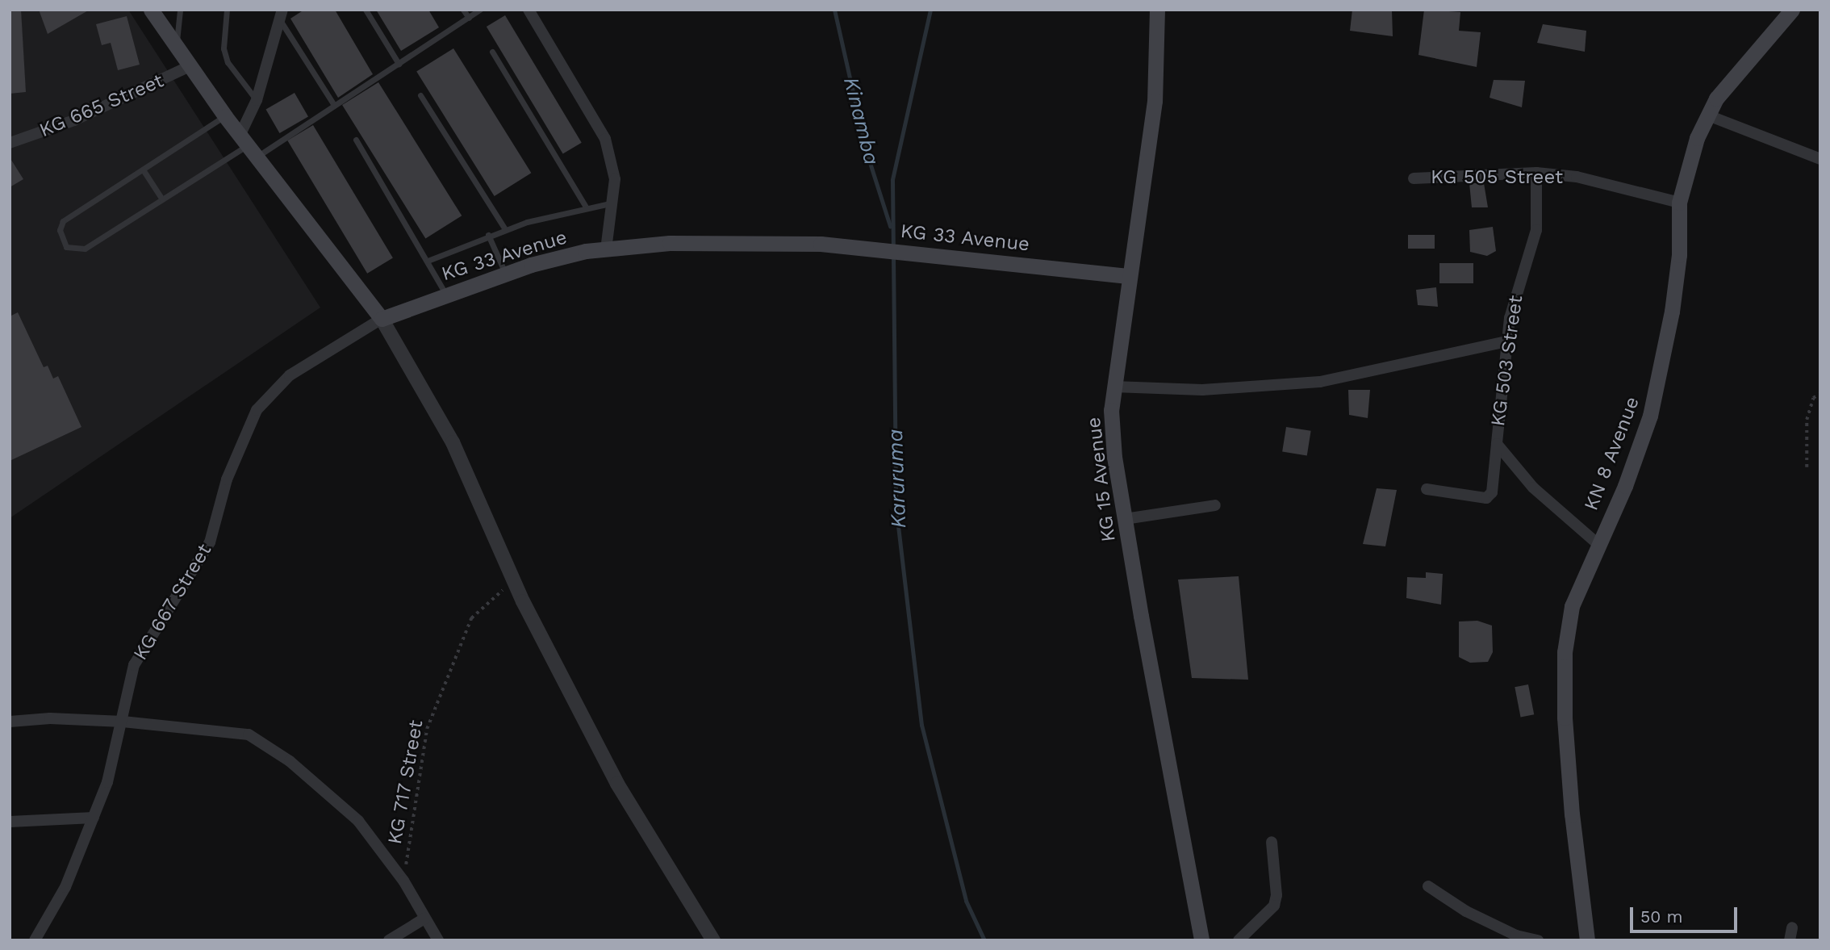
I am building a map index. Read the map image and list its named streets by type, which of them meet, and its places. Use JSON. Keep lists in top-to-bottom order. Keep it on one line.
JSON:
{"streets":{"main road":["KG 33 Avenue","KN 8 Avenue","KG 15 Avenue"],"street":["KG 665 Street","KG 505 Street","KG 503 Street","KG 667 Street"],"path":["KG 717 Street"]},"crossings":[["KG 505 Street","KG 503 Street"],["KG 505 Street","KN 8 Avenue"],["KG 33 Avenue","KG 15 Avenue"],["KG 33 Avenue","KG 667 Street"],["KG 503 Street","KN 8 Avenue"]],"water":["Kinamba","Karuruma"],"scale_bar":"50 m"}
